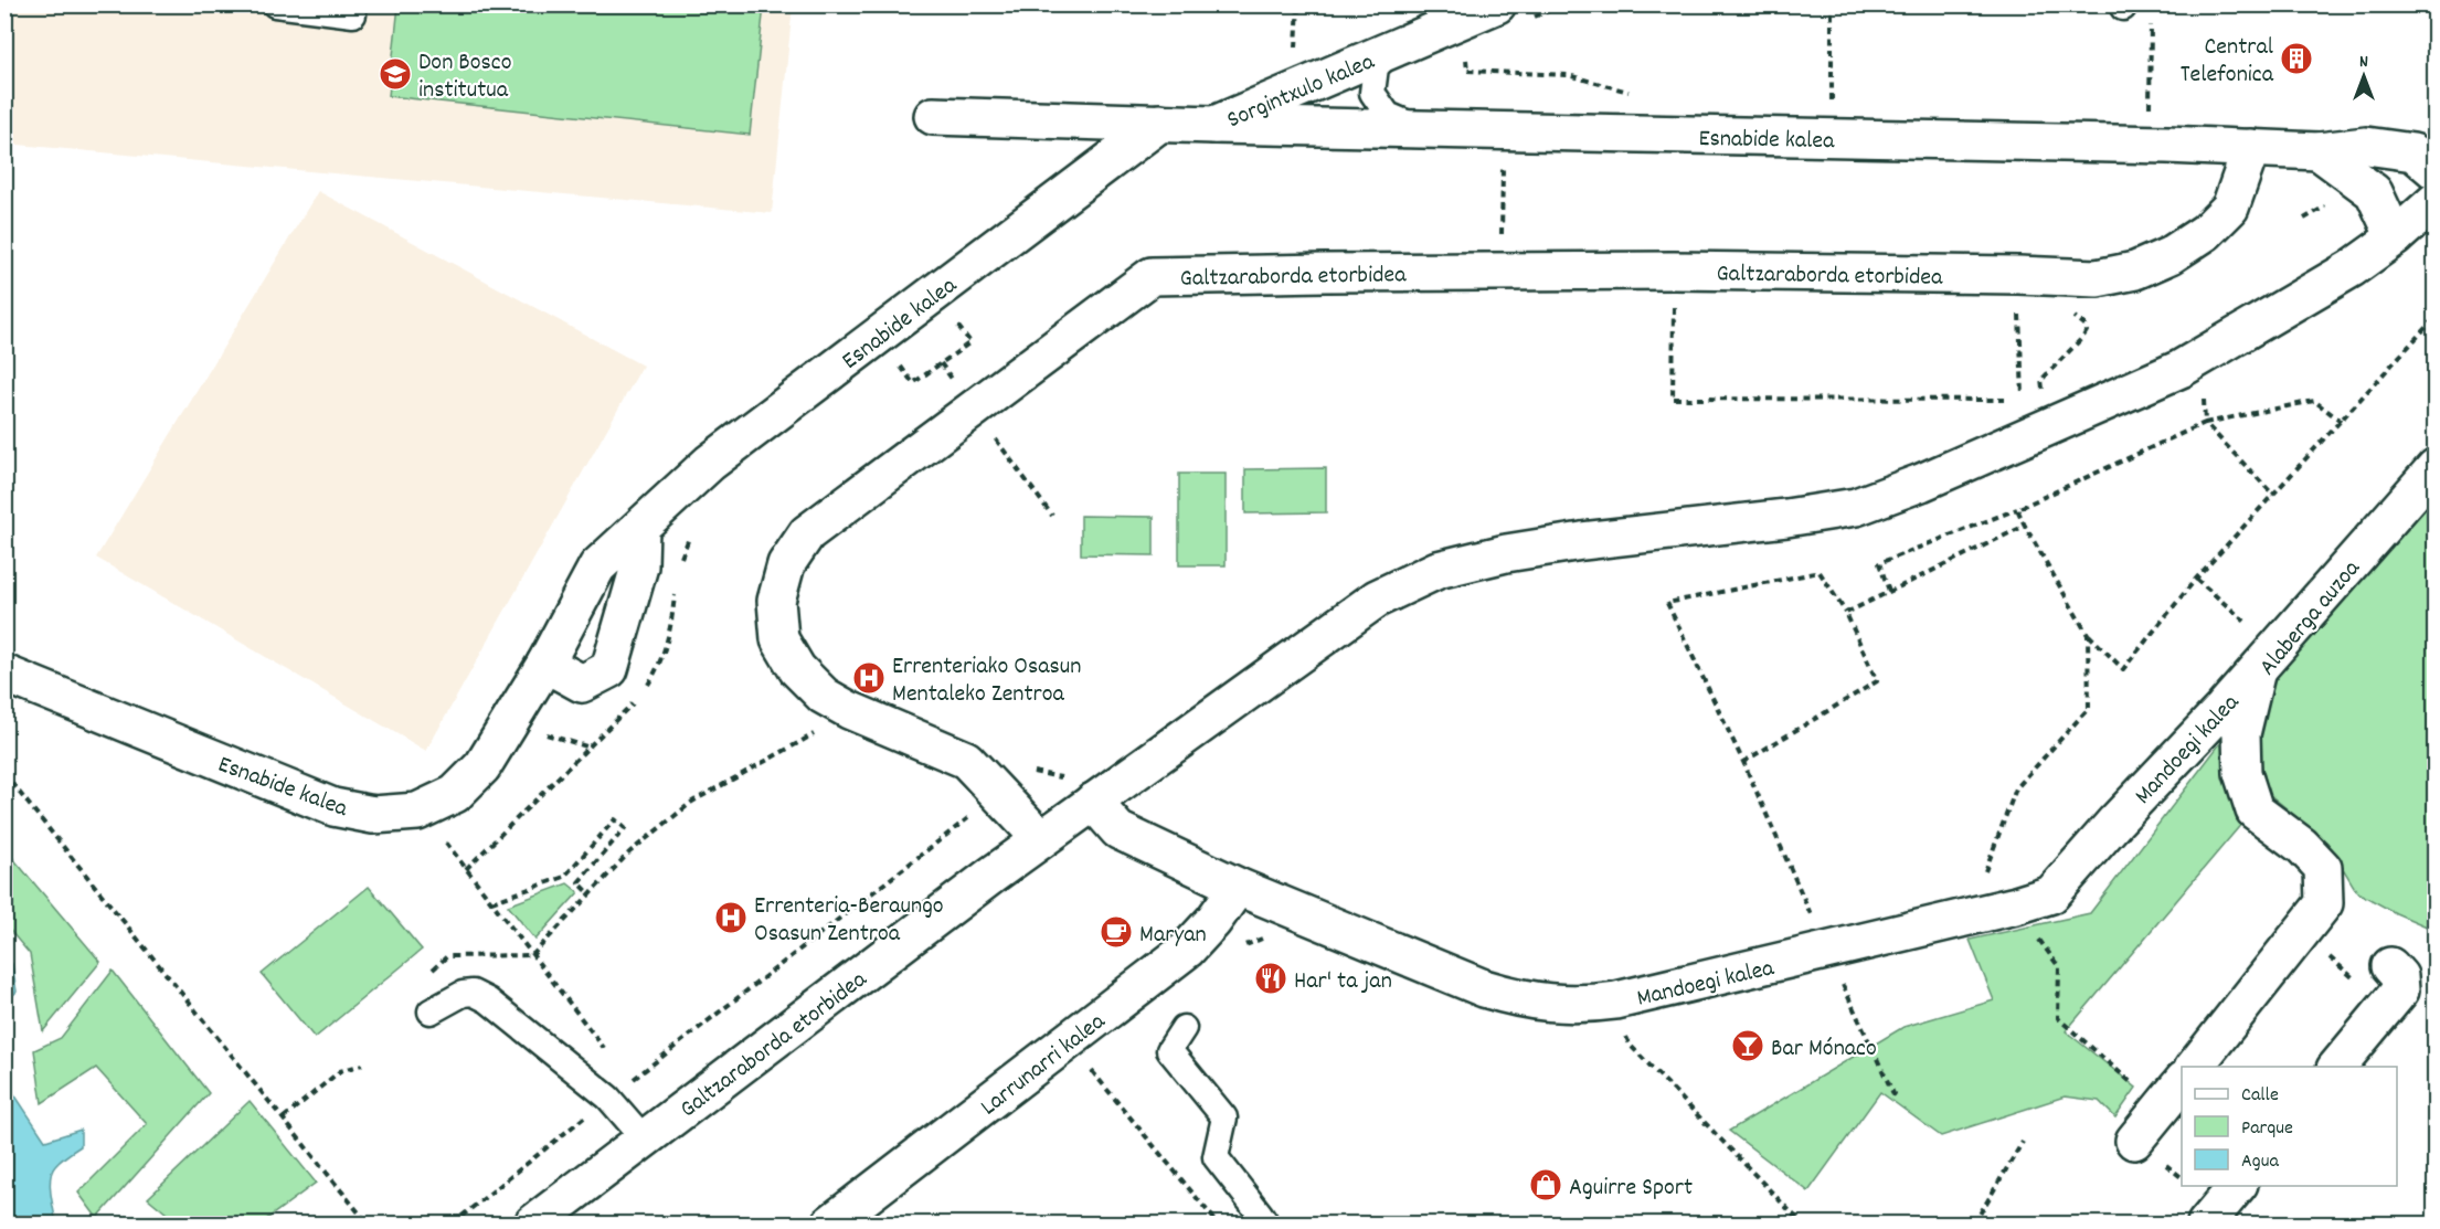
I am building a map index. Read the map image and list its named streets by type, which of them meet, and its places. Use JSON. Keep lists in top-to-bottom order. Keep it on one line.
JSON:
{"streets":{"street":["Sorgintxulo kalea","Esnabide kalea","Galtzaraborda etorbidea","Alaberga auzoa","Mandoegi kalea","Larrunarri kalea"]},"crossings":[["Sorgintxulo kalea","Esnabide kalea"],["Esnabide kalea","Galtzaraborda etorbidea"],["Galtzaraborda etorbidea","Mandoegi kalea"],["Alaberga auzoa","Mandoegi kalea"],["Mandoegi kalea","Larrunarri kalea"]],"places":{"building":["Central Telefonica"],"school or university":["Don Bosco institutua"],"hospital":["Errenteriako Osasun Mentaleko Zentroa","Errenteria-Beraungo Osasun Zentroa"],"cafe":["Maryan"],"restaurant":["Har' ta jan"],"bar":["Bar Mónaco"],"shop":["Aguirre Sport"]},"legend":["Calle","Parque","Agua"],"north":"top"}
